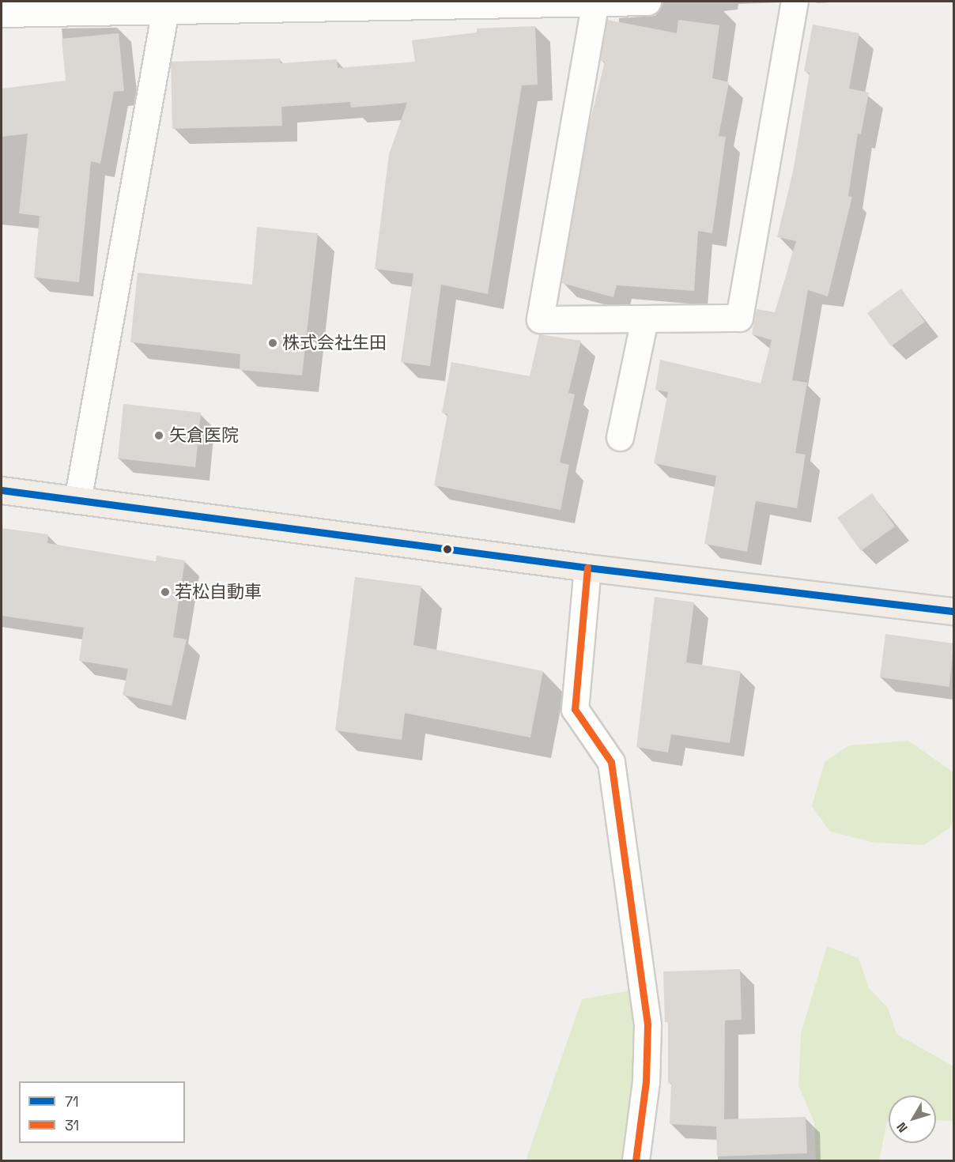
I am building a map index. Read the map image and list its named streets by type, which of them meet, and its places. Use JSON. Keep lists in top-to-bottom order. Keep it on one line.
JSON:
{"places":["株式会社生田","矢倉医院","若松自動車"],"lines":["transit line 71","transit line 31"],"legend":["71","31"],"north":"bottom left"}
